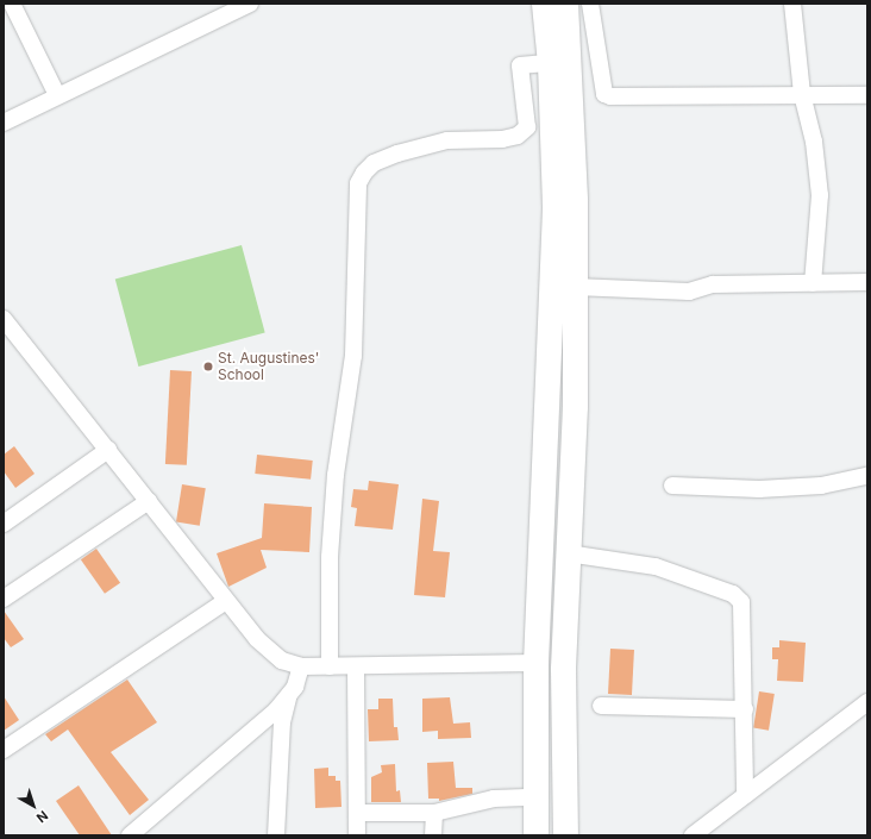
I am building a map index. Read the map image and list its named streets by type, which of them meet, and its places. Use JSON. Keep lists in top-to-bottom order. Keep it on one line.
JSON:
{"places":["St. Augustines' School"],"north":"bottom right"}
